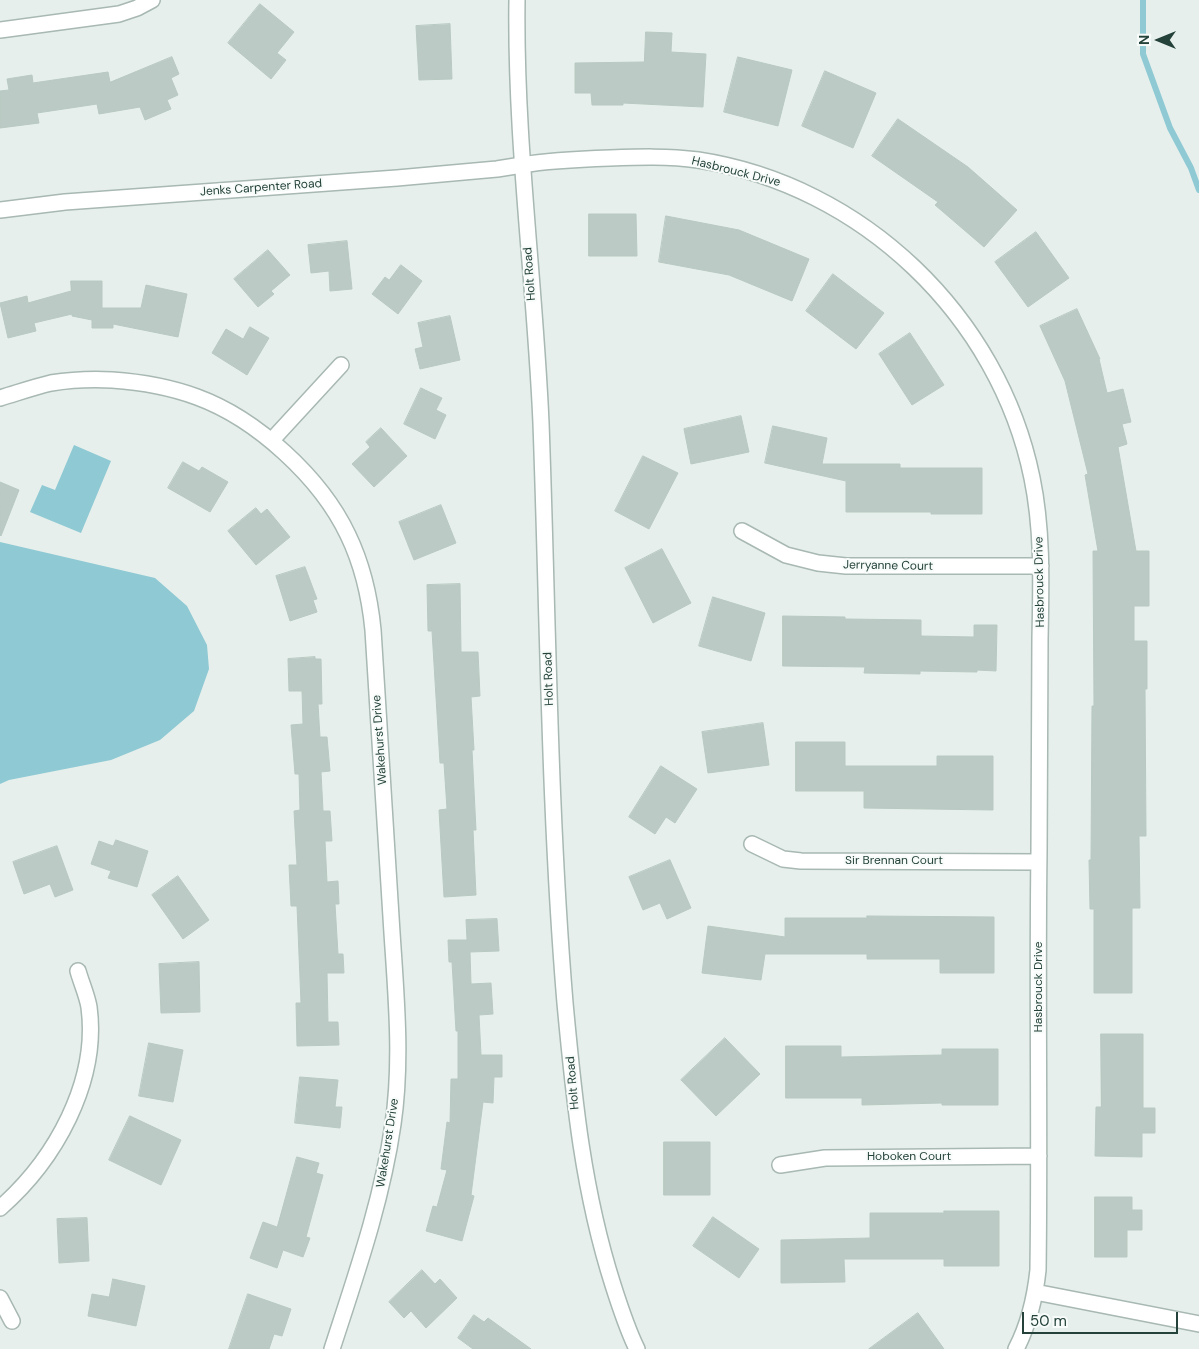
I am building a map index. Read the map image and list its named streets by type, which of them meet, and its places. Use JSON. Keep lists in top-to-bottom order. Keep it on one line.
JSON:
{"streets":{"street":["Hasbrouck Drive","Jenks Carpenter Road","Holt Road","Jerryanne Court","Wakehurst Drive","Sir Brennan Court","Hoboken Court"]},"crossings":[["Hasbrouck Drive","Jenks Carpenter Road"],["Hasbrouck Drive","Holt Road"],["Hasbrouck Drive","Jerryanne Court"],["Hasbrouck Drive","Sir Brennan Court"],["Hasbrouck Drive","Hoboken Court"],["Jenks Carpenter Road","Holt Road"]],"scale_bar":"50 m","north":"left"}
